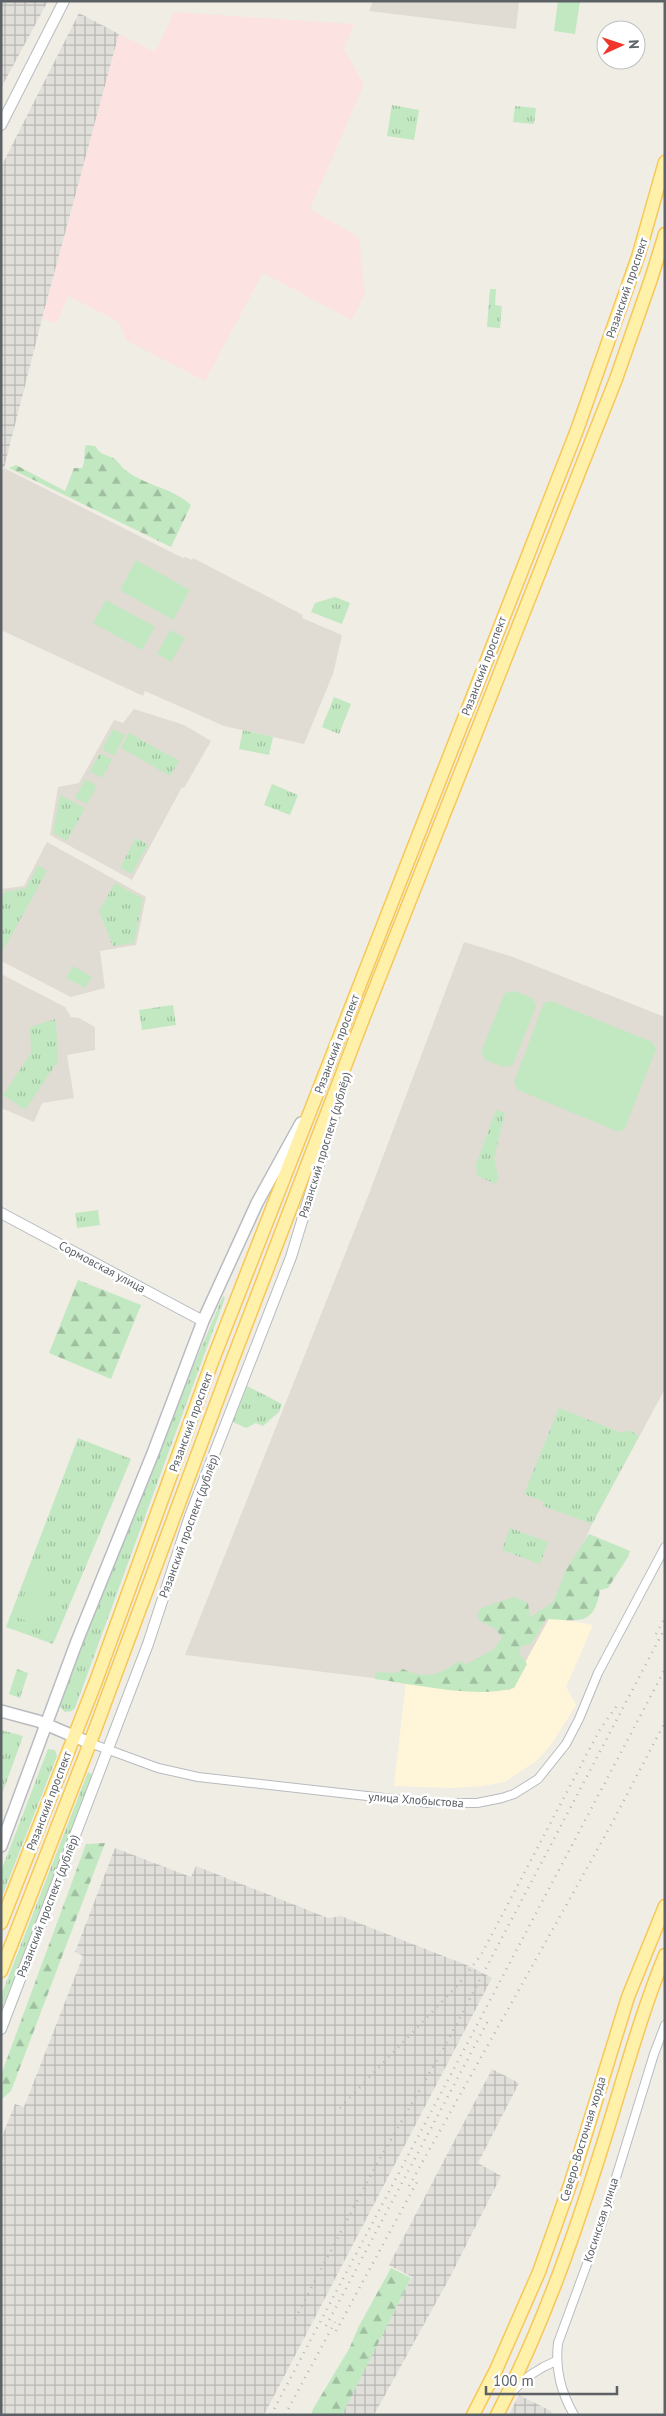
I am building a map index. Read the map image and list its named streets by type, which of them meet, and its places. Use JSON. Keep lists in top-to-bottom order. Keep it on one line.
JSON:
{"streets":{"main road":["Рязанский проспект","Рязанский проспект (дублёр)","Северо-Восточная хорда"],"street":["Сормовская улица","улица Хлобыстова","Косинская улица"]},"crossings":[["Рязанский проспект","Рязанский проспект (дублёр)"],["Рязанский проспект","улица Хлобыстова"],["Рязанский проспект (дублёр)","Сормовская улица"],["Рязанский проспект (дублёр)","улица Хлобыстова"]],"scale_bar":"100 m","north":"right"}
